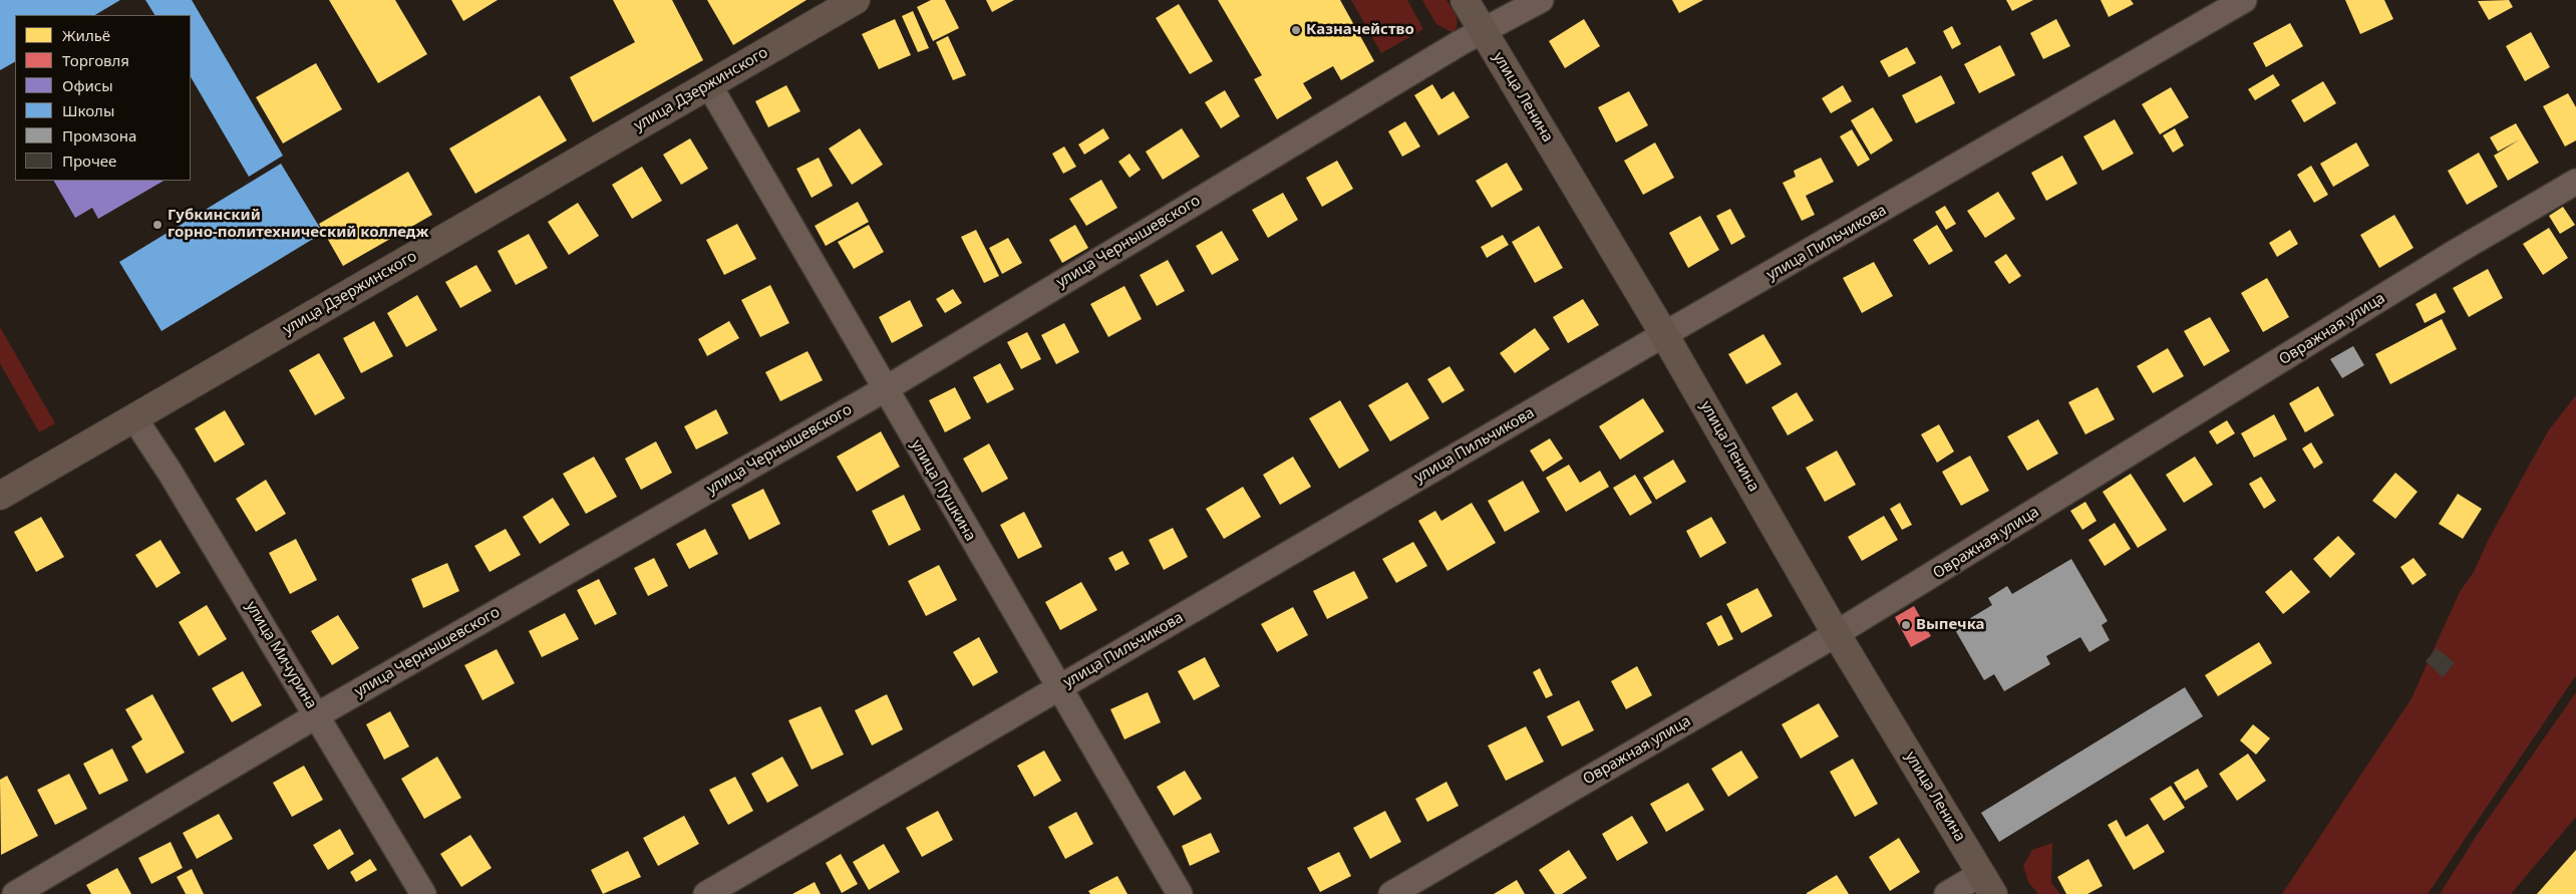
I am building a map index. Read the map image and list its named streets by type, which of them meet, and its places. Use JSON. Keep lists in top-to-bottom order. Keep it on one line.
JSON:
{"streets":{"main road":["улица Дзержинского","улица Ленина"],"street":["улица Чернышевского","улица Пильчикова","Овражная улица","улица Пушкина","улица Мичурина"]},"crossings":[["улица Дзержинского","улица Пушкина"],["улица Дзержинского","улица Мичурина"],["улица Ленина","улица Чернышевского"],["улица Ленина","улица Пильчикова"],["улица Ленина","Овражная улица"],["улица Чернышевского","улица Пушкина"],["улица Чернышевского","улица Мичурина"],["улица Пильчикова","улица Пушкина"]],"places":["Казначейство","Губкинский горно-политехнический колледж","Выпечка"],"legend":["Жильё","Торговля","Офисы","Школы","Промзона","Прочее"]}
